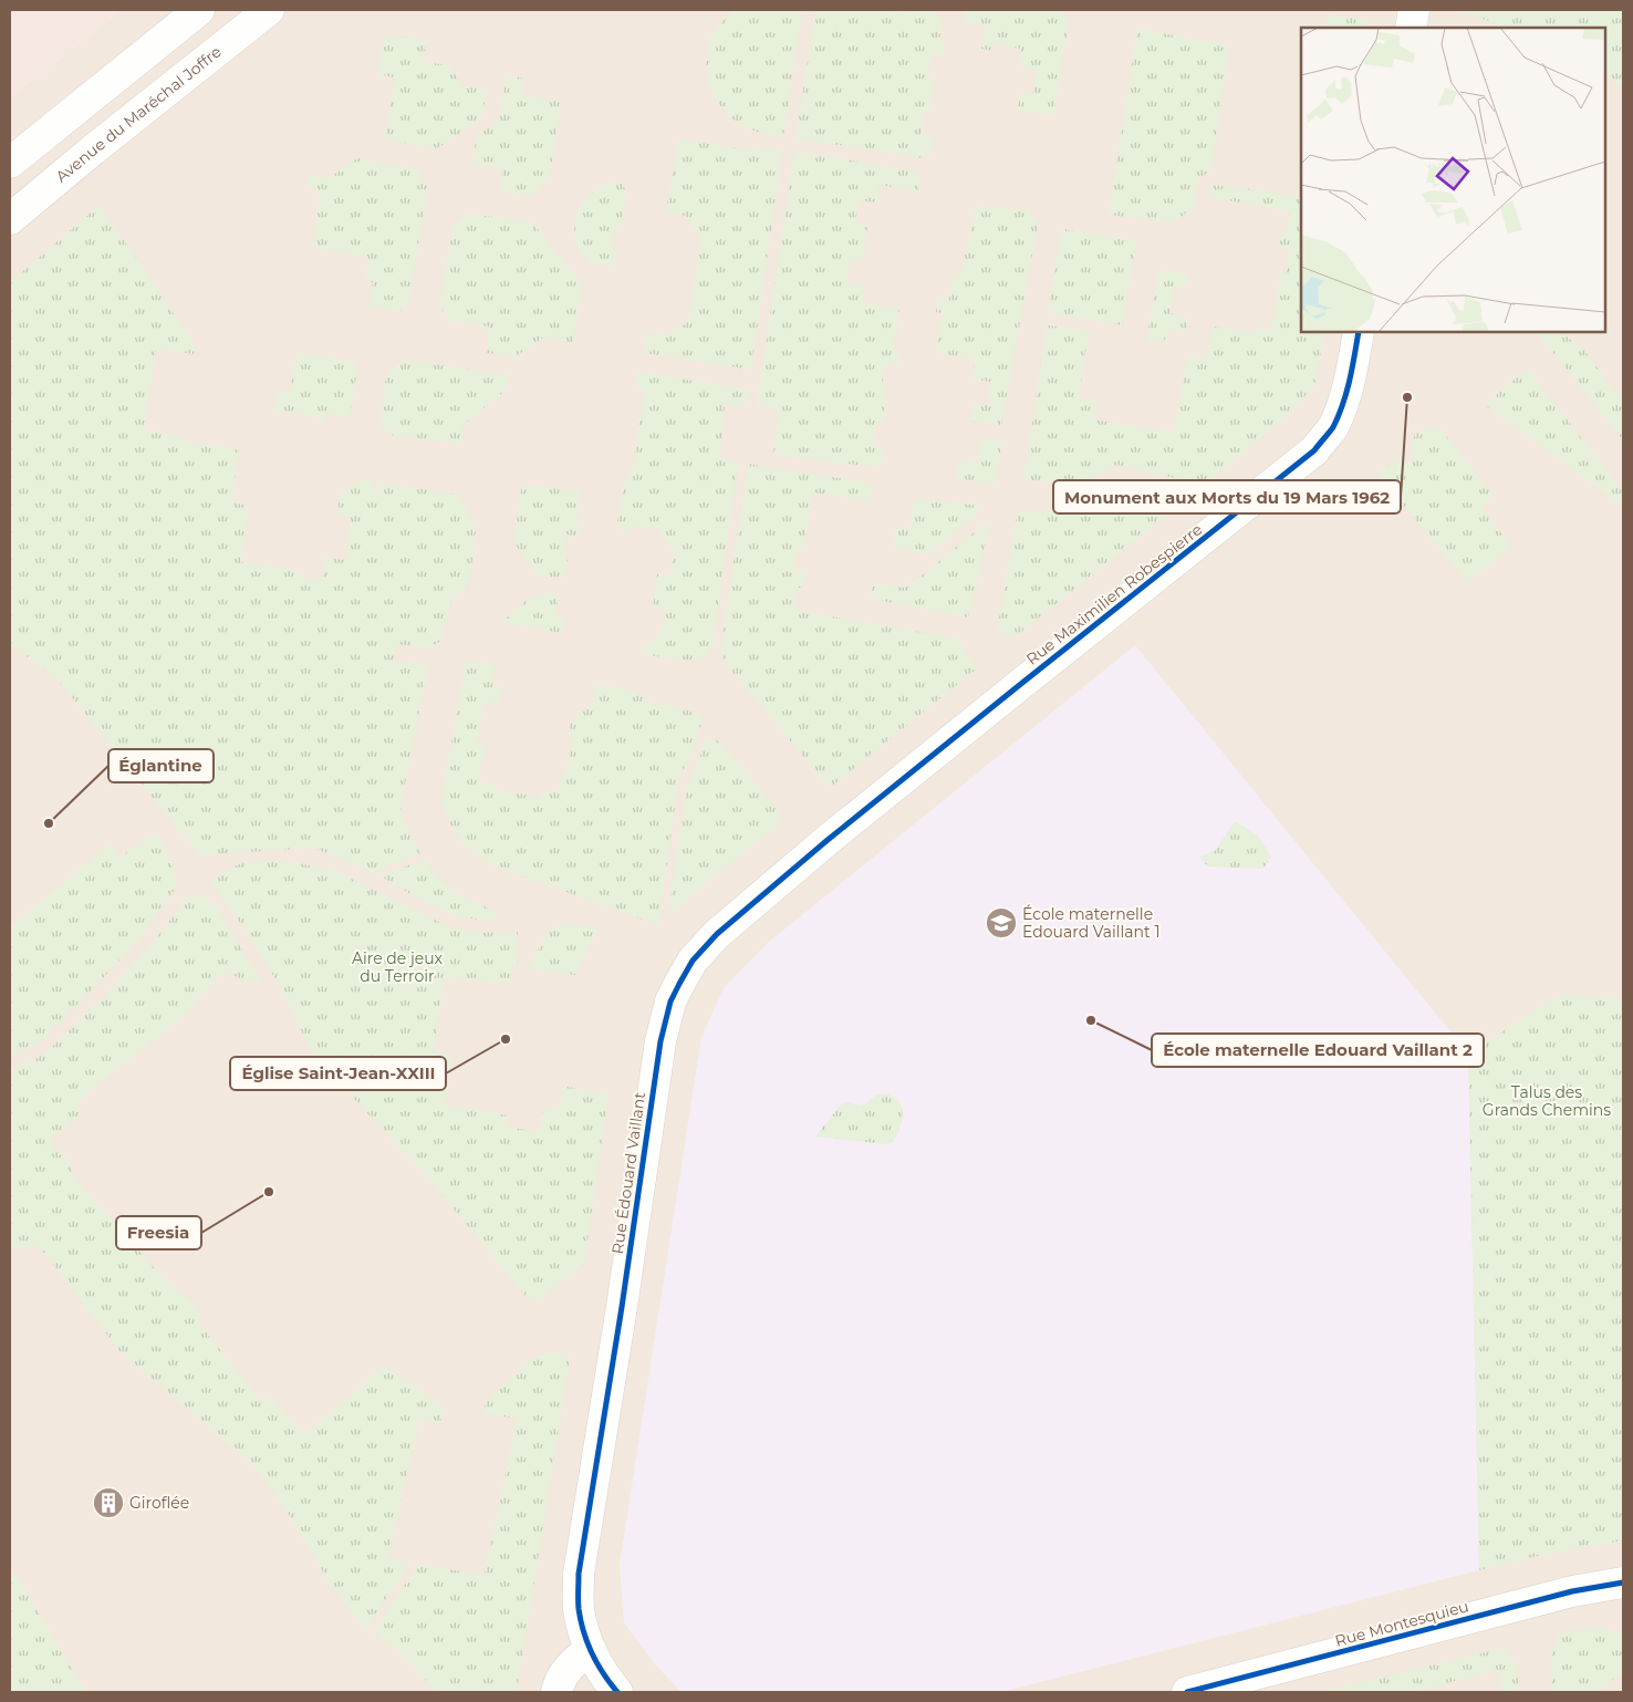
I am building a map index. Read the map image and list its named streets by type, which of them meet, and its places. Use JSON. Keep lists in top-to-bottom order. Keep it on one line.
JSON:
{"streets":{"street":["Avenue du Maréchal Joffre","Rue Maximilien Robespierre","Rue Édouard Vaillant","Rue Montesquieu"]},"crossings":[["Rue Maximilien Robespierre","Rue Édouard Vaillant"]],"parks":["Aire de jeux du Terroir","Talus des Grands Chemins"],"places":{"other":["Monument aux Morts du 19 Mars 1962","Églantine","École maternelle Edouard Vaillant 2","Église Saint-Jean-XXIII","Freesia"],"school or university":["École maternelle Edouard Vaillant 1"],"building":["Giroflée"]}}
